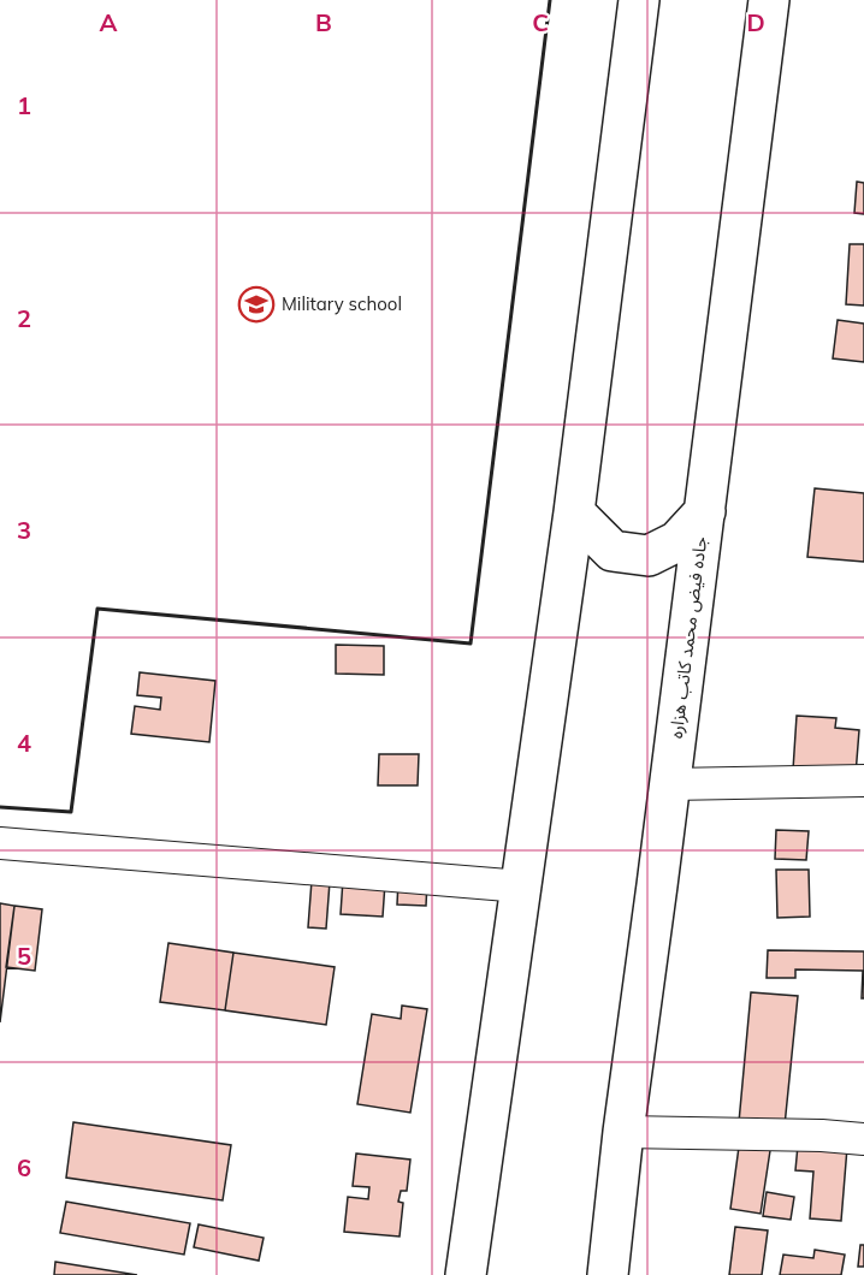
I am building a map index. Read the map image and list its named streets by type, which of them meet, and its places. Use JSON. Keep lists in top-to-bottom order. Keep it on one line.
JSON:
{"streets":{"main road":["جاده فیض محمد کاتب هزاره"]},"places":{"school or university":["Military school"]},"grid":{"columns":["A","B","C","D"],"rows":["1","2","3","4","5","6"]}}
